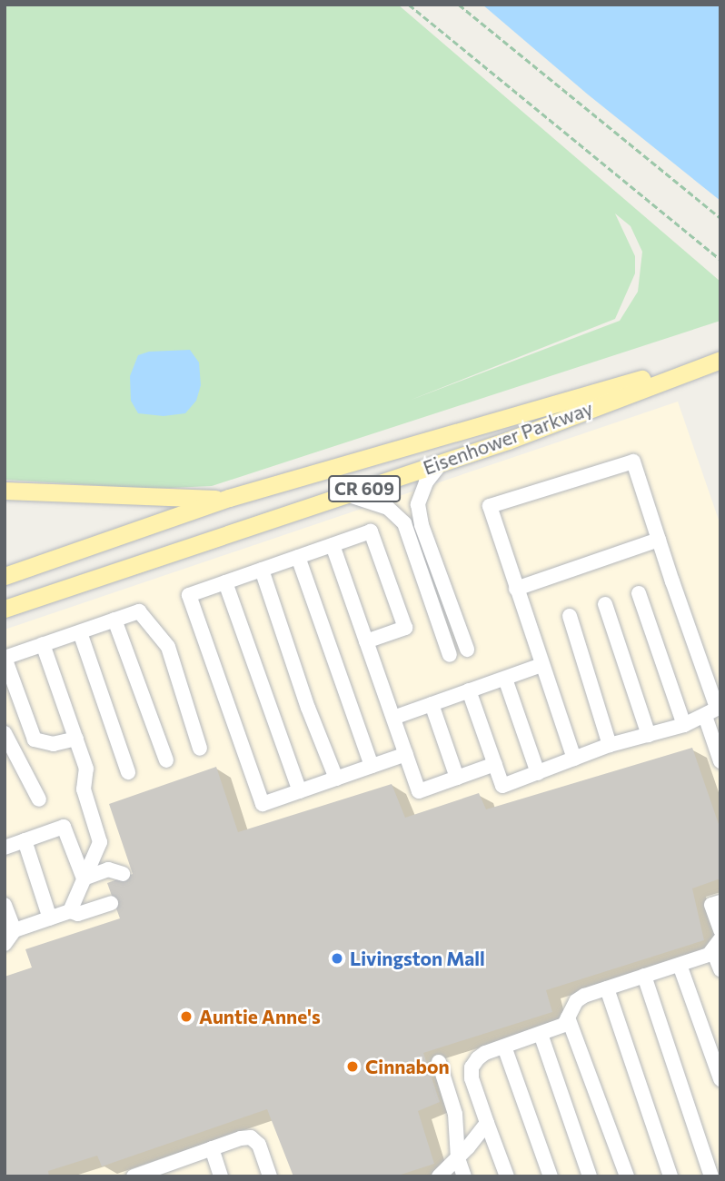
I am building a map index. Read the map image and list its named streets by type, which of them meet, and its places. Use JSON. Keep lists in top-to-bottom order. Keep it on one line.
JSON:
{"streets":{"main road":["Eisenhower Parkway","CR 609"]},"places":["Livingston Mall","Auntie Anne's","Cinnabon"]}
